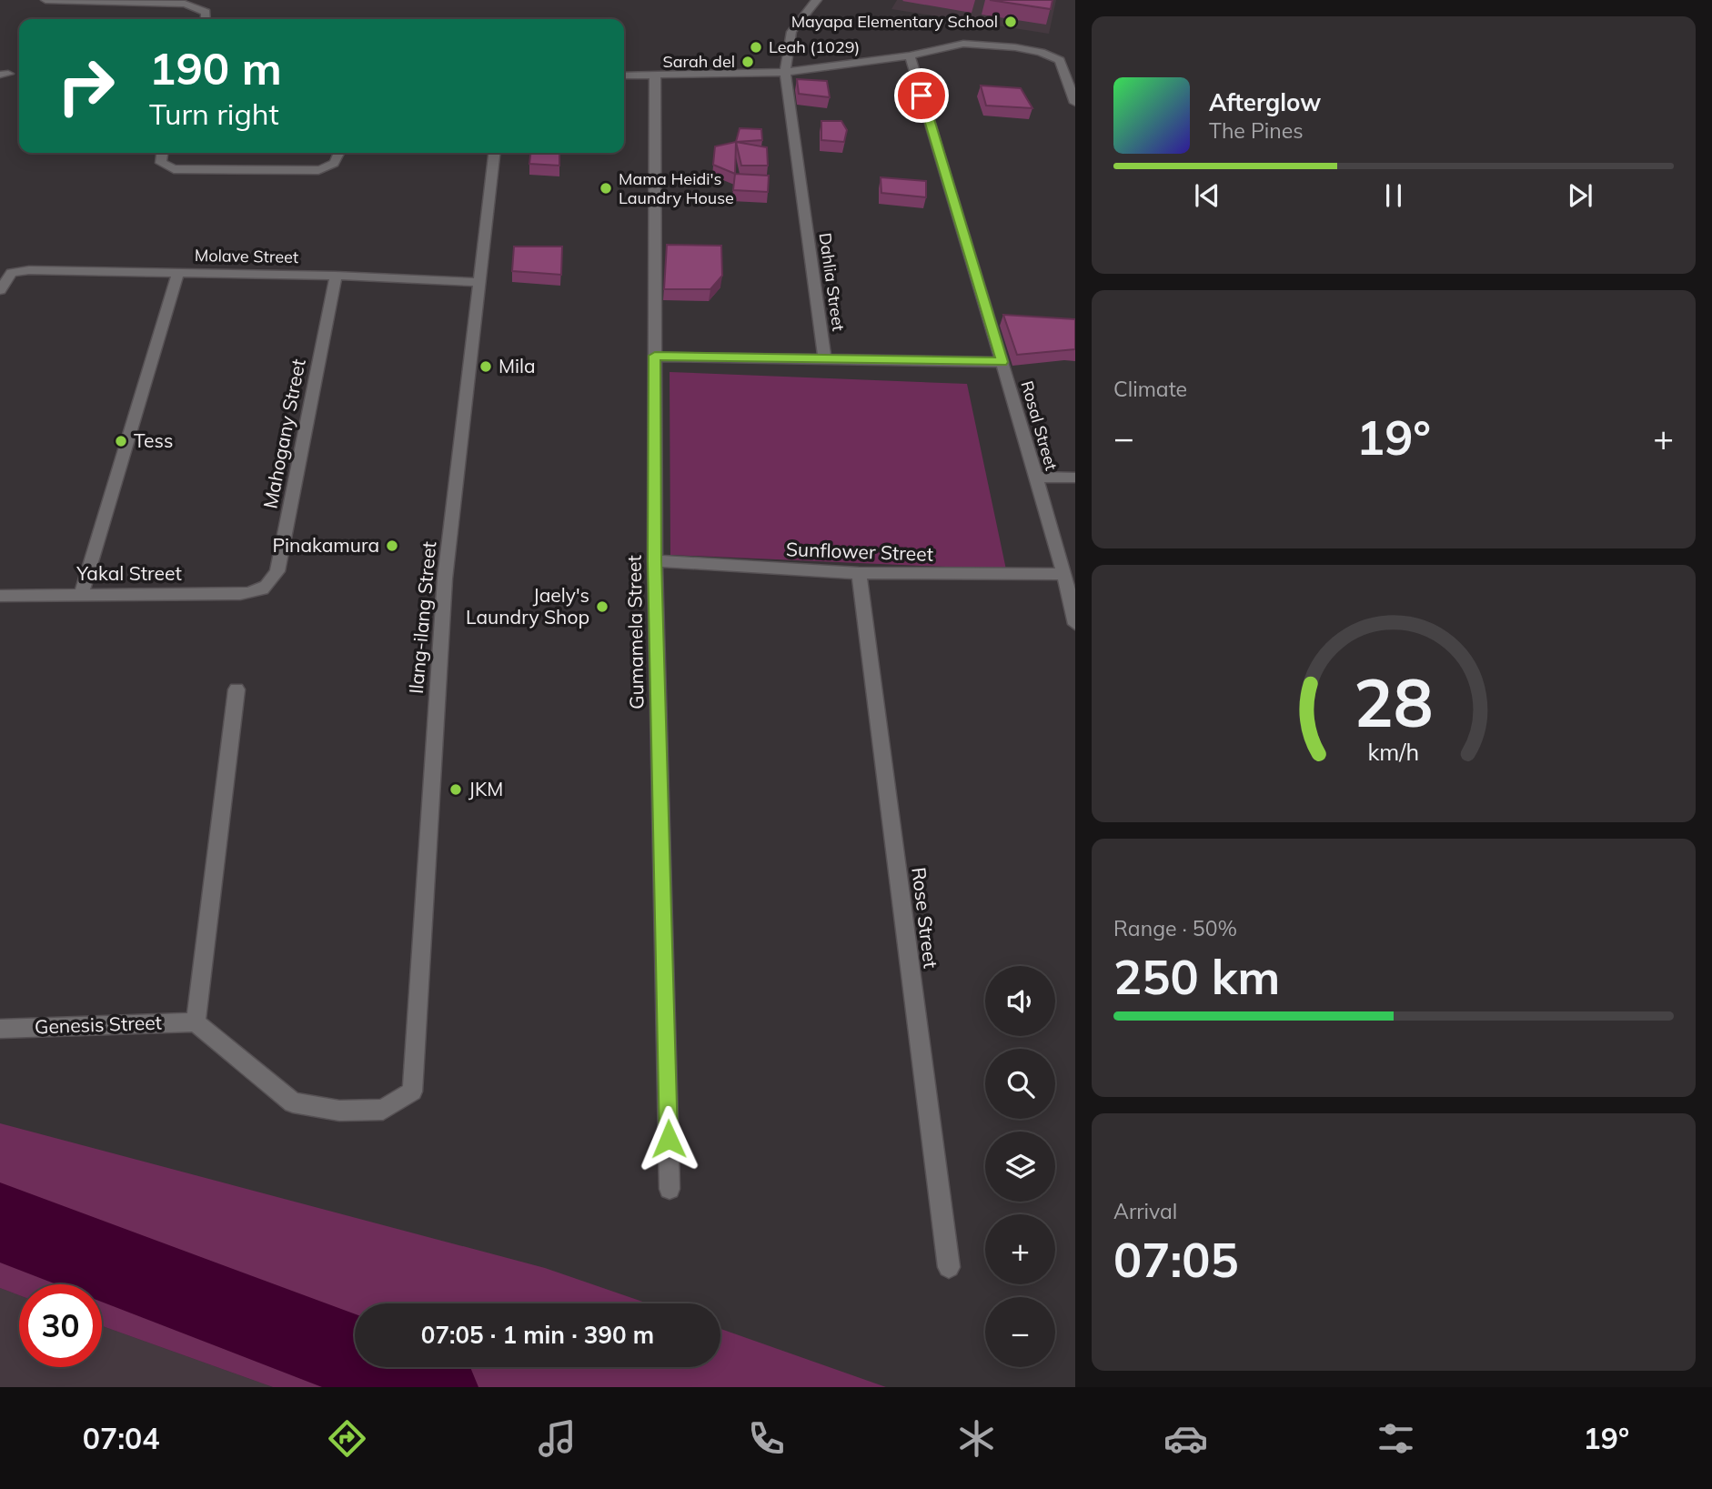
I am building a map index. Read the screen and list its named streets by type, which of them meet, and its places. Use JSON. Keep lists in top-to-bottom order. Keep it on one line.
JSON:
{"streets":{"street":["Molave Street","Dahlia Street","Rosal Street","Mahogany Street","Sunflower Street","Yakal Street","Ilang-ilang Street","Gumamela Street","Rose Street","Genesis Street"]},"crossings":[["Molave Street","Mahogany Street"],["Molave Street","Ilang-ilang Street"],["Dahlia Street","Rosal Street"],["Rosal Street","Sunflower Street"],["Mahogany Street","Yakal Street"],["Sunflower Street","Gumamela Street"],["Sunflower Street","Rose Street"],["Ilang-ilang Street","Genesis Street"]],"places":["Mayapa Elementary School","Leah (1029)","Sarah del","Mama Heidi's Laundry House","Mila","Tess","Pinakamura","Jaely's Laundry Shop","JKM"],"page":{"turn":["190 m","Turn right"],"song":["Afterglow","The Pines"],"tile":["Climate",["Range · 50%","250 km"],["Arrival","07:05"]],"heat":["−","19°","+"],"map_buttons":["+","−"],"limit":"30","trip":"07:05 · 1 min · 390 m","tabs":["07:04","19°"],"gauge":["28","km/h"]}}
